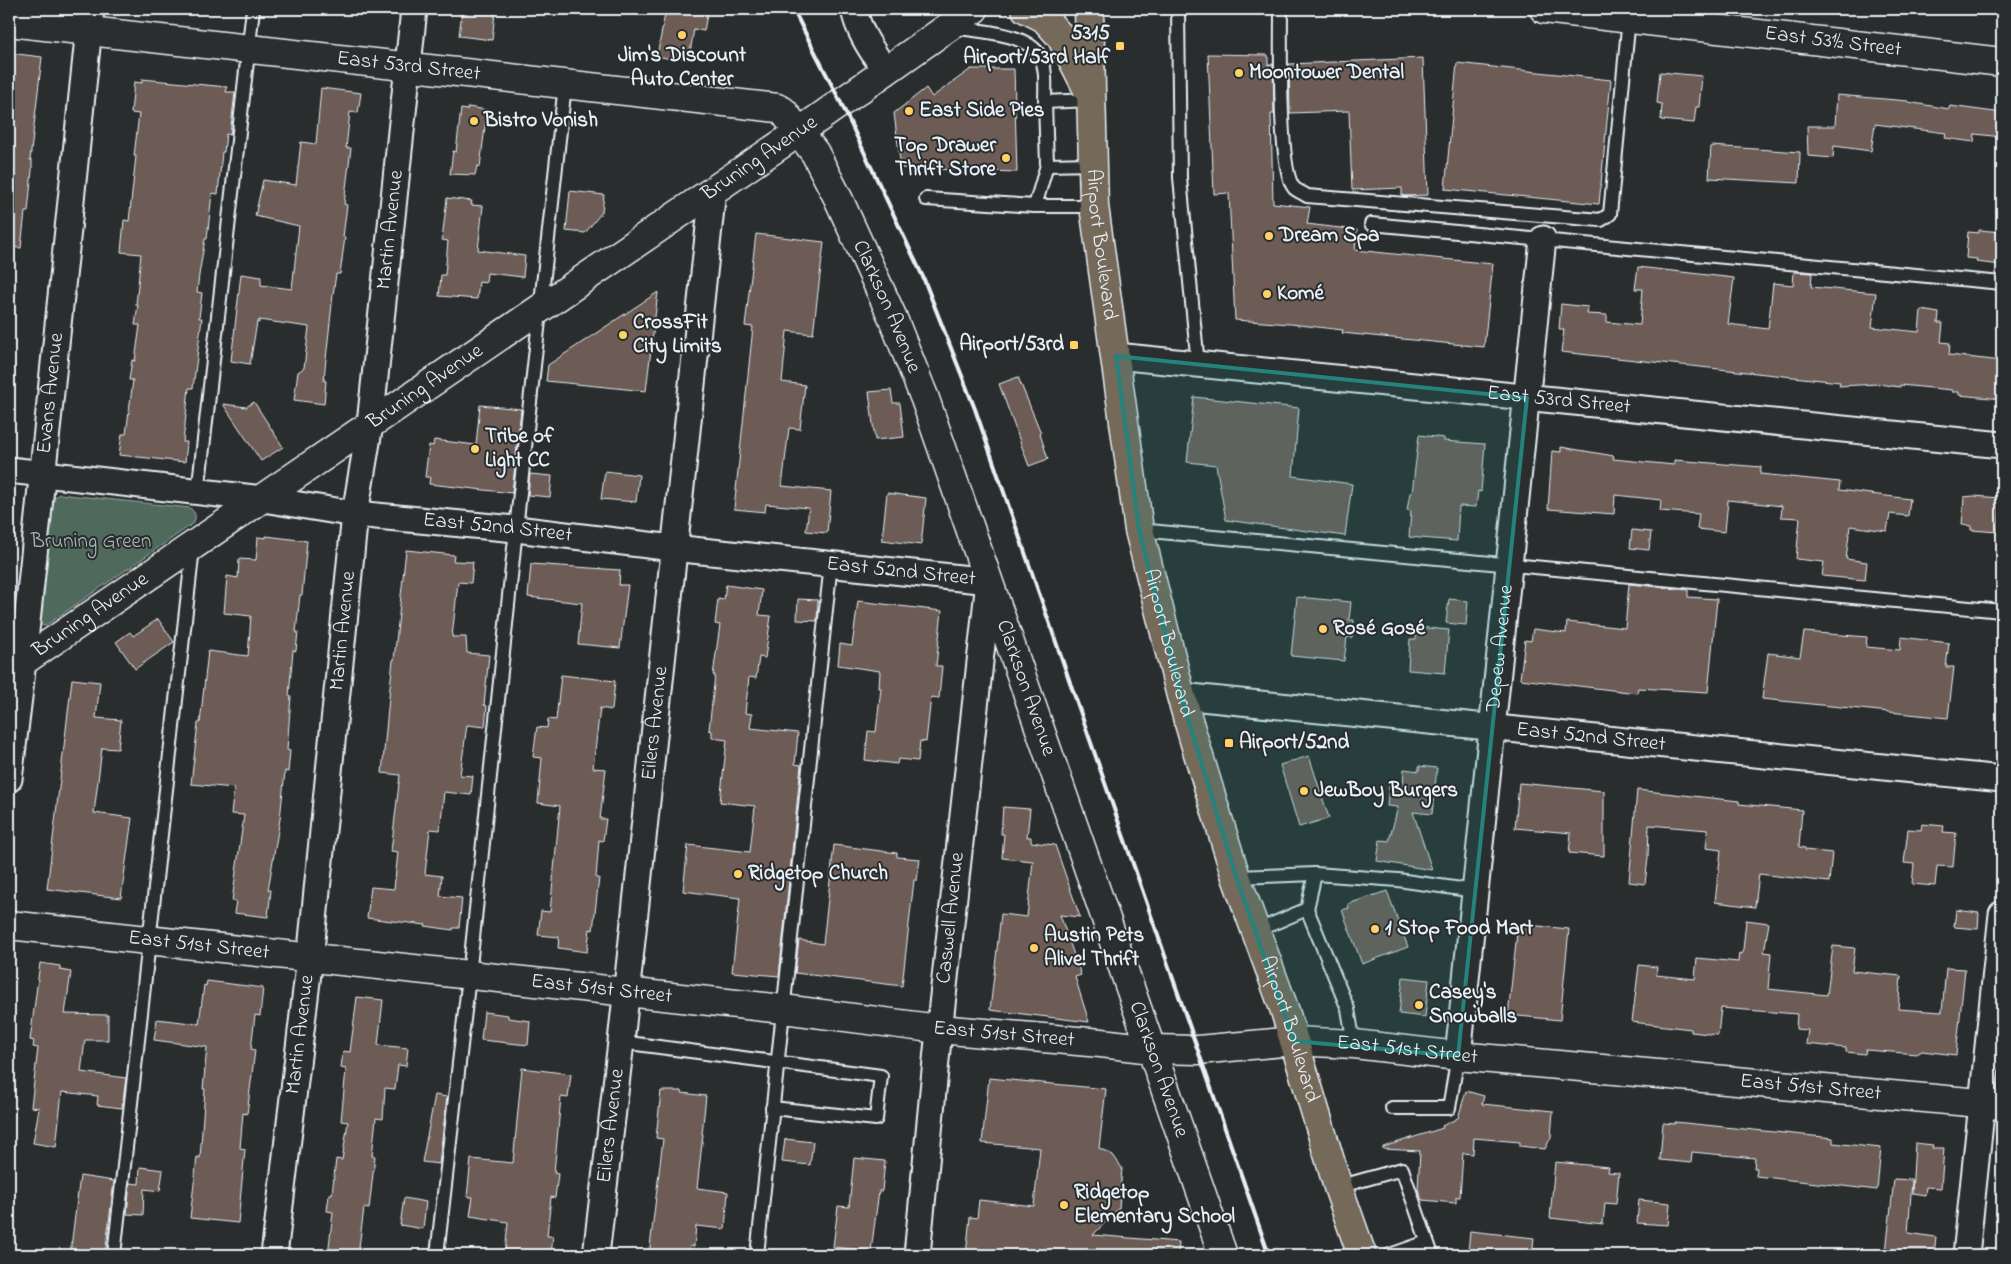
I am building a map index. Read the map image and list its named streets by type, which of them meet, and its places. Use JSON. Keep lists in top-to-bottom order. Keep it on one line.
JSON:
{"streets":{"main road":["Airport Boulevard"],"street":["East 53½ Street","East 53rd Street","Bruning Avenue","Martin Avenue","Clarkson Avenue","Evans Avenue","East 52nd Street","Depew Avenue","Eilers Avenue","Caswell Avenue","East 51st Street"]},"crossings":[["East 53rd Street","Bruning Avenue"],["East 53rd Street","Martin Avenue"],["East 53rd Street","Airport Boulevard"],["East 53rd Street","Clarkson Avenue"],["East 53rd Street","Evans Avenue"],["East 53rd Street","Depew Avenue"],["Bruning Avenue","Martin Avenue"],["Bruning Avenue","Clarkson Avenue"],["Bruning Avenue","Evans Avenue"],["Bruning Avenue","East 52nd Street"],["Bruning Avenue","Eilers Avenue"],["Martin Avenue","East 52nd Street"],["Martin Avenue","East 51st Street"],["Airport Boulevard","East 52nd Street"],["Airport Boulevard","East 51st Street"],["Clarkson Avenue","East 52nd Street"],["Clarkson Avenue","Caswell Avenue"],["Clarkson Avenue","East 51st Street"],["Evans Avenue","East 52nd Street"],["East 52nd Street","Depew Avenue"],["East 52nd Street","Eilers Avenue"],["East 52nd Street","Caswell Avenue"],["Depew Avenue","East 51st Street"],["Eilers Avenue","East 51st Street"],["Caswell Avenue","East 51st Street"]],"parks":["Bruning Green"],"places":{"other":["Jim's Discount Auto Center","Moontower Dental","East Side Pies","Bistro Vonish","Top Drawer Thrift Store","Dream Spa","Komé","CrossFit City Limits","Tribe of Light CC","Rosé Gosé","JewBoy Burgers","Ridgetop Church","1 Stop Food Mart","Austin Pets Alive! Thrift","Casey's Snowballs","Ridgetop Elementary School"],"transit":["5315 Airport/53rd Half","Airport/53rd","Airport/52nd"]}}
